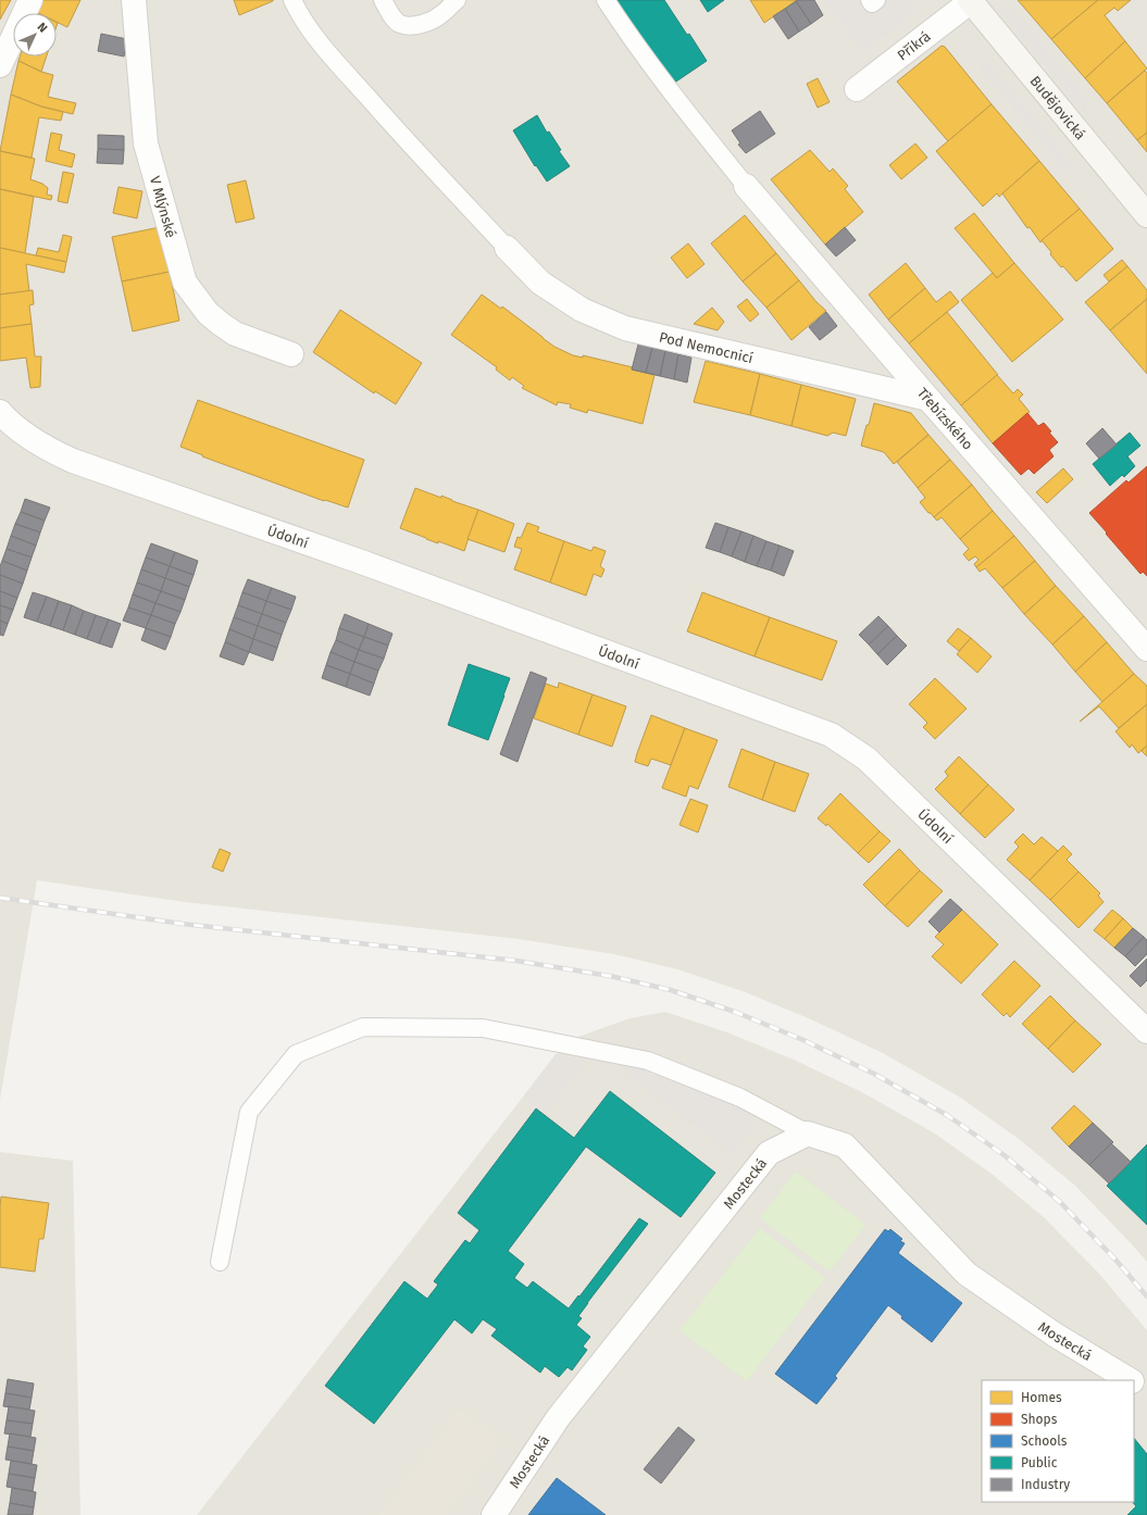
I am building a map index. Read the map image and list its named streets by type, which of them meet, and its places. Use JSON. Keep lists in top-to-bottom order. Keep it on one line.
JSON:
{"streets":{"main road":["Budějovická"],"street":["Příkrá","V Mlýnské","Pod Nemocnicí","Třebízského","Údolní","Mostecká"]},"crossings":[["Příkrá","Budějovická"],["Pod Nemocnicí","Třebízského"]],"legend":["Homes","Shops","Schools","Public","Industry"],"north":"top right"}
